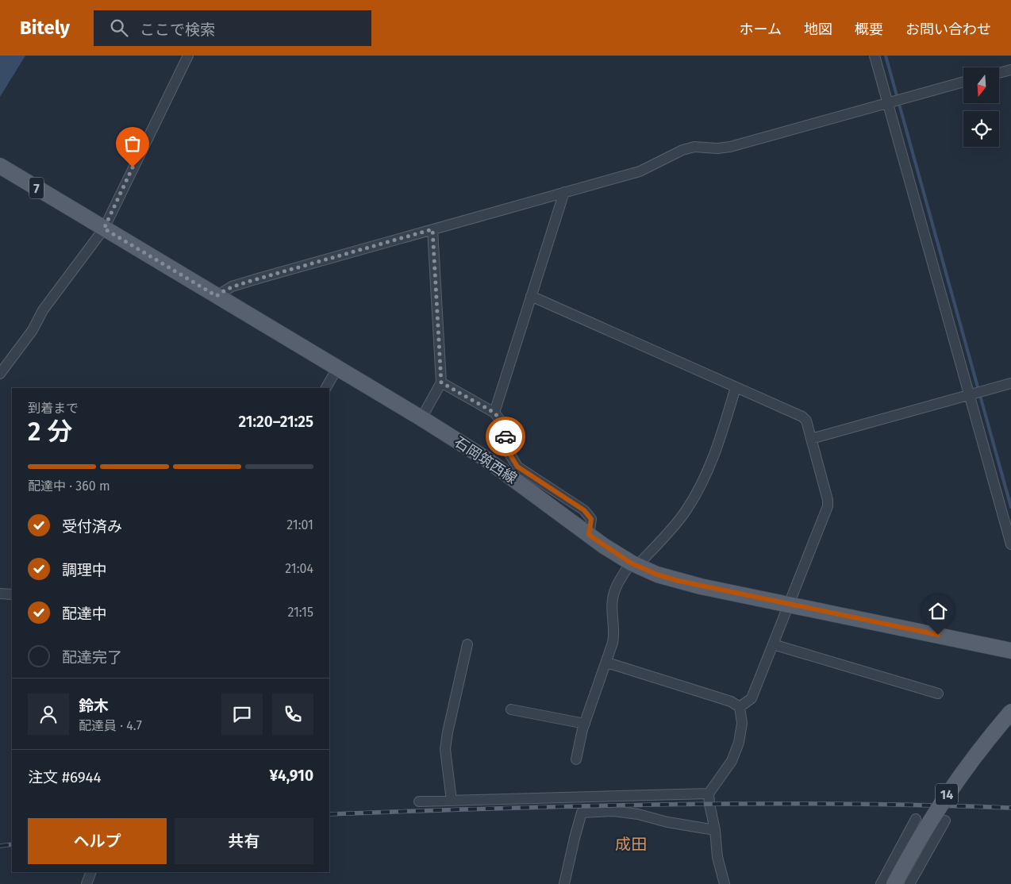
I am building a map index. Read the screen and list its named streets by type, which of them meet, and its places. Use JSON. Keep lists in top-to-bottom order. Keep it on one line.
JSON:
{"streets":{"main road":["7","石岡筑西線","14"]},"districts":["成田"],"north":"bottom","page":{"header":"Bitely","search":"ここで検索","nav":["ホーム","地図","概要","お問い合わせ"],"heading":["2 分","到着まで","21:20–21:25"],"panel":["鈴木","配達員 · 4.7","注文 #6944","¥4,910"],"bar":"配達中 · 360 m","list":[["受付済み","21:01"],["調理中","21:04"],["配達中","21:15"],"配達完了"],"buttons":["ヘルプ","共有"]}}
